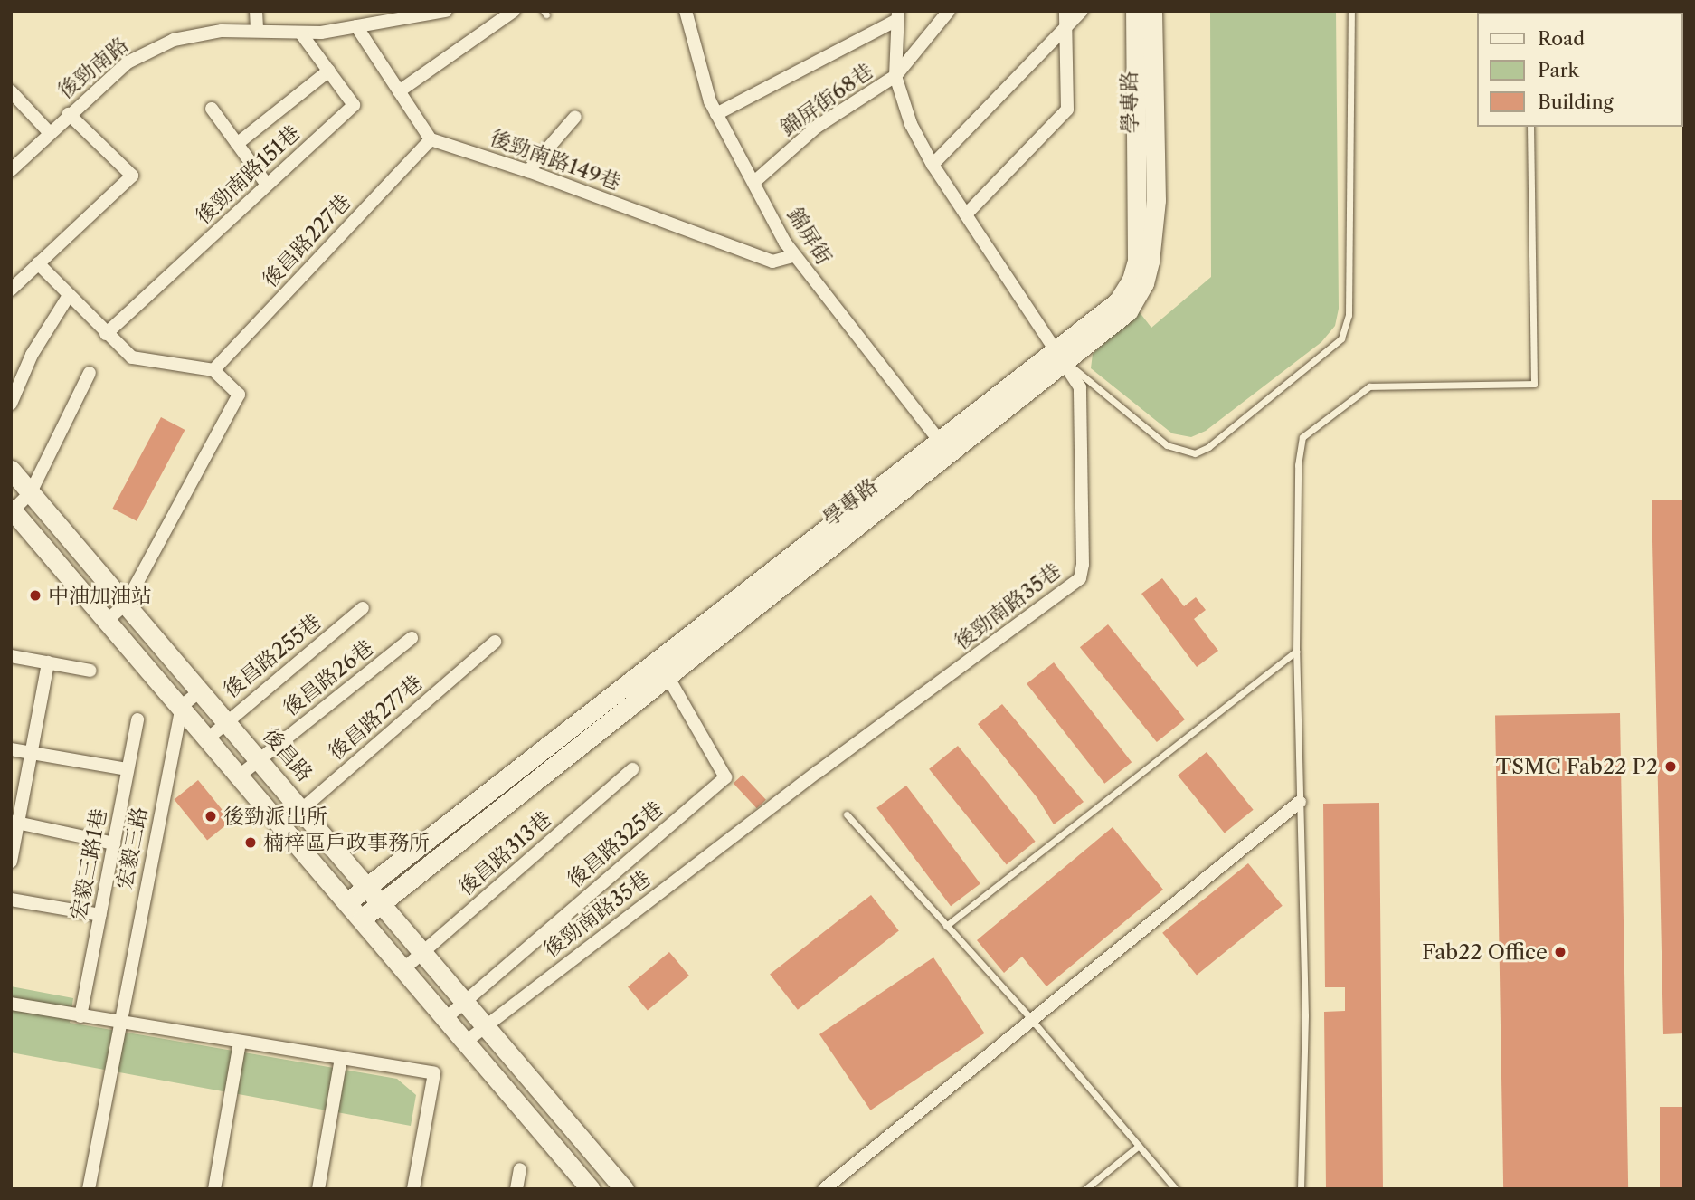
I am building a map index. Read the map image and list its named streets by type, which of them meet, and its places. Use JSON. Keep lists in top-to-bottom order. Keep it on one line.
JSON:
{"streets":{"street":["後勁南路","錦屏街68巷","學專路","後勁南路149巷","後勁南路151巷","錦屏街","後昌路227巷","後勁南路35巷","後昌路255巷","後昌路26巷","後昌路277巷","後昌路","後昌路325巷","宏毅三路","後昌路313巷","宏毅三路1巷"]},"crossings":[["後勁南路","後勁南路151巷"],["錦屏街68巷","錦屏街"],["錦屏街68巷","後勁南路35巷"],["學專路","錦屏街"],["學專路","後勁南路35巷"],["學專路","後昌路"],["學專路","後昌路325巷"],["後勁南路149巷","錦屏街"],["後勁南路149巷","後昌路227巷"],["後勁南路35巷","後昌路"],["後昌路255巷","後昌路"],["後昌路26巷","後昌路"],["後昌路277巷","後昌路"],["後昌路","後昌路325巷"],["後昌路","後昌路313巷"]],"places":["中油加油站","TSMC Fab22 P2","後勁派出所","楠梓區戶政事務所","Fab22 Office"],"legend":["Road","Park","Building"]}
